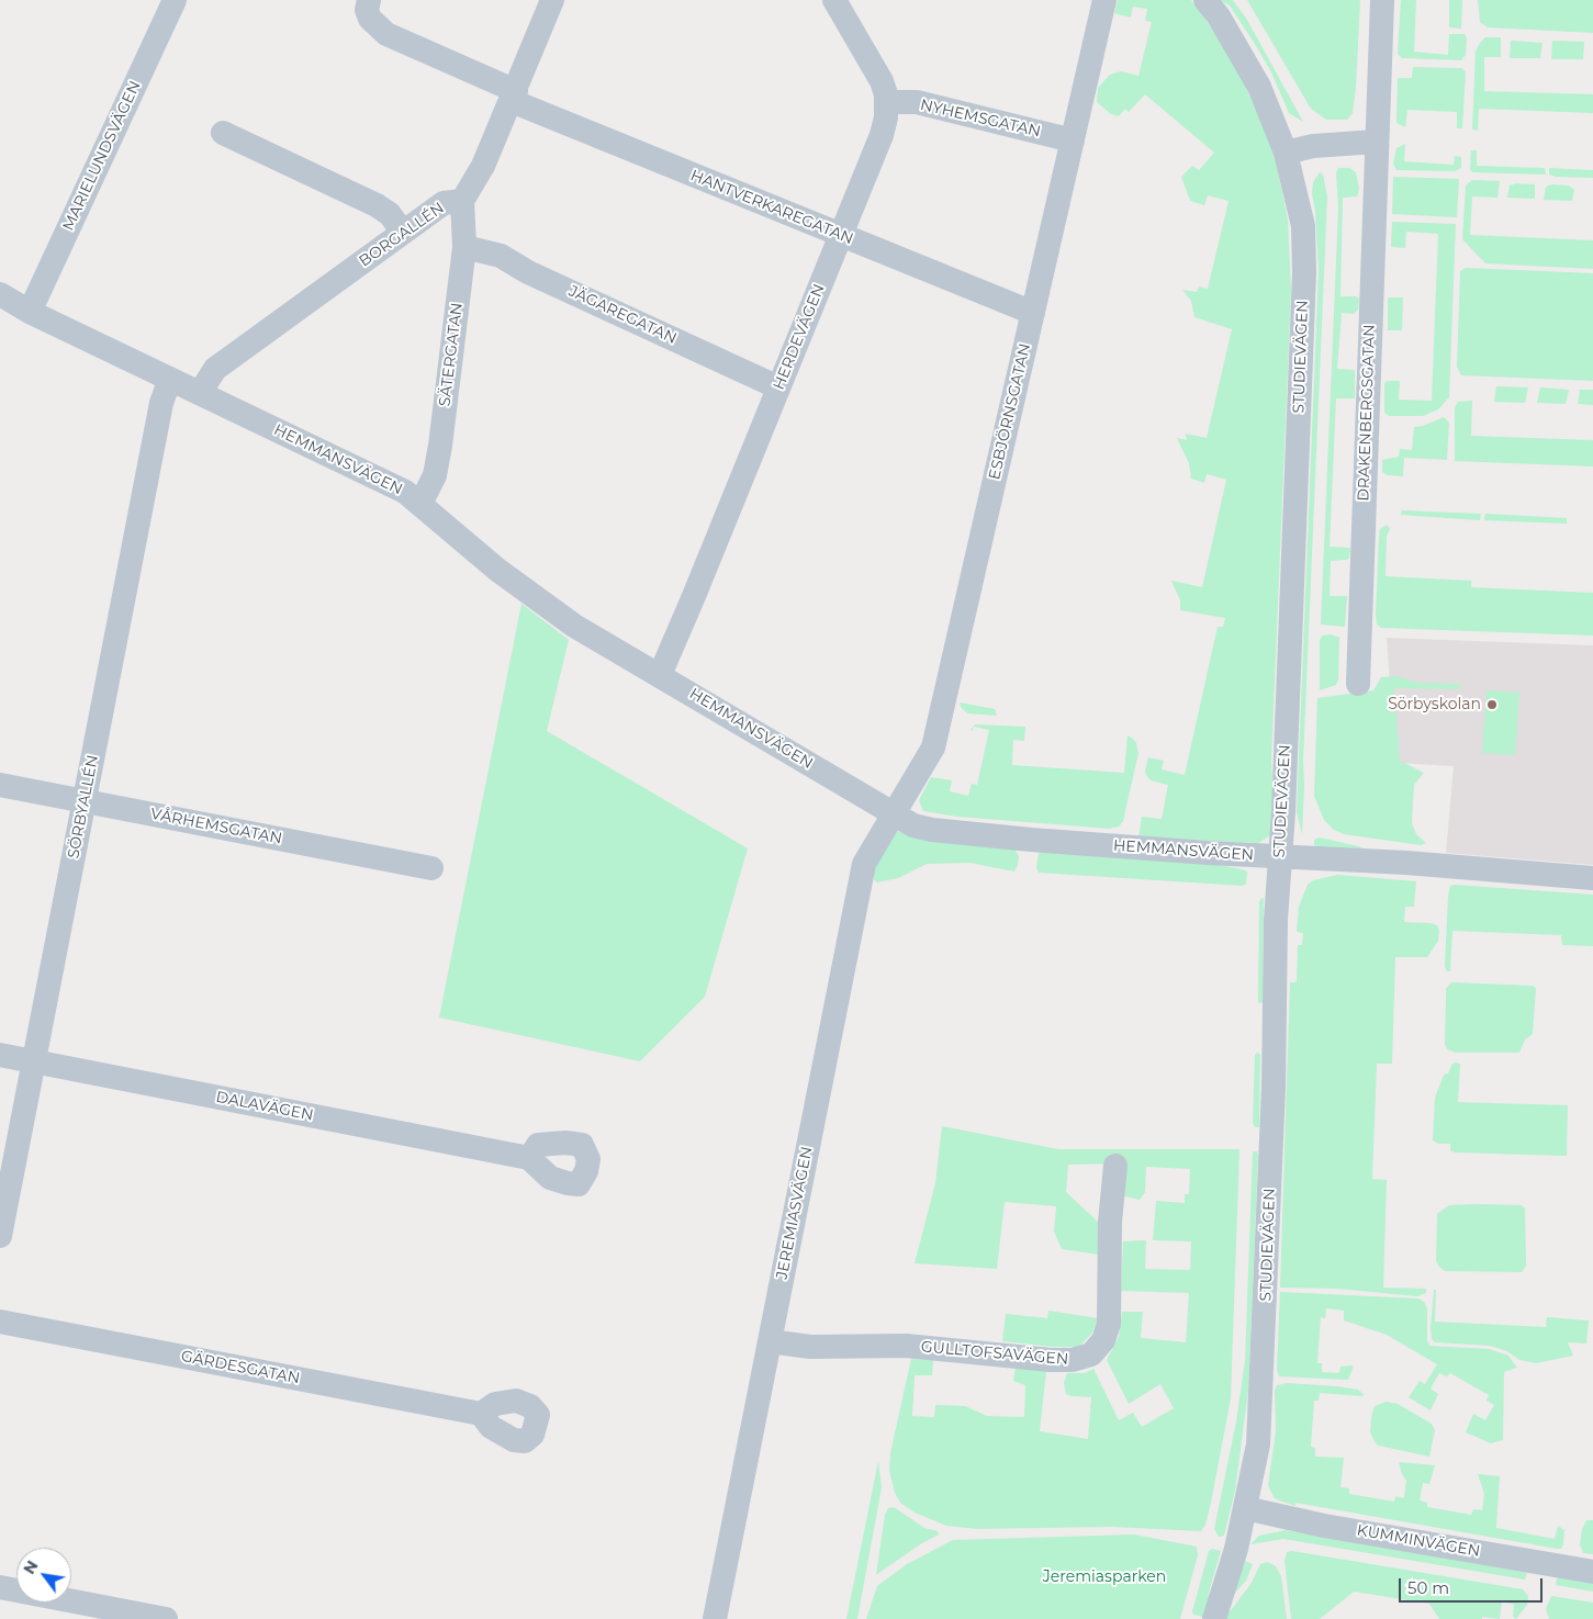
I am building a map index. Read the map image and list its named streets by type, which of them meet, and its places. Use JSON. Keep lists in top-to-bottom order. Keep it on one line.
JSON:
{"streets":{"street":["NYHEMSGATAN","MARIELUNDSVÄGEN","HANTVERKAREGATAN","BORGALLÉN","JÄGAREGATAN","HERDEVÄGEN","SÄTERGATAN","STUDIEVÄGEN","ESBJÖRNSGATAN","DRAKENBERGSGATAN","HEMMANSVÄGEN","SÖRBYALLÉN","VÅRHEMSGATAN","DALAVÄGEN","JEREMIASVÄGEN","GULLTOFSAVÄGEN","GÄRDESGATAN","KUMMINVÄGEN"]},"crossings":[["NYHEMSGATAN","HERDEVÄGEN"],["NYHEMSGATAN","ESBJÖRNSGATAN"],["MARIELUNDSVÄGEN","HEMMANSVÄGEN"],["HANTVERKAREGATAN","BORGALLÉN"],["HANTVERKAREGATAN","HERDEVÄGEN"],["HANTVERKAREGATAN","ESBJÖRNSGATAN"],["BORGALLÉN","SÄTERGATAN"],["BORGALLÉN","HEMMANSVÄGEN"],["JÄGAREGATAN","HERDEVÄGEN"],["JÄGAREGATAN","SÄTERGATAN"],["HERDEVÄGEN","HEMMANSVÄGEN"],["SÄTERGATAN","HEMMANSVÄGEN"],["STUDIEVÄGEN","HEMMANSVÄGEN"],["STUDIEVÄGEN","KUMMINVÄGEN"],["ESBJÖRNSGATAN","HEMMANSVÄGEN"],["ESBJÖRNSGATAN","JEREMIASVÄGEN"],["HEMMANSVÄGEN","SÖRBYALLÉN"],["HEMMANSVÄGEN","JEREMIASVÄGEN"],["SÖRBYALLÉN","VÅRHEMSGATAN"],["SÖRBYALLÉN","DALAVÄGEN"],["JEREMIASVÄGEN","GULLTOFSAVÄGEN"]],"parks":["Jeremiasparken"],"places":["Sörbyskolan"],"scale_bar":"50 m","north":"top left"}
